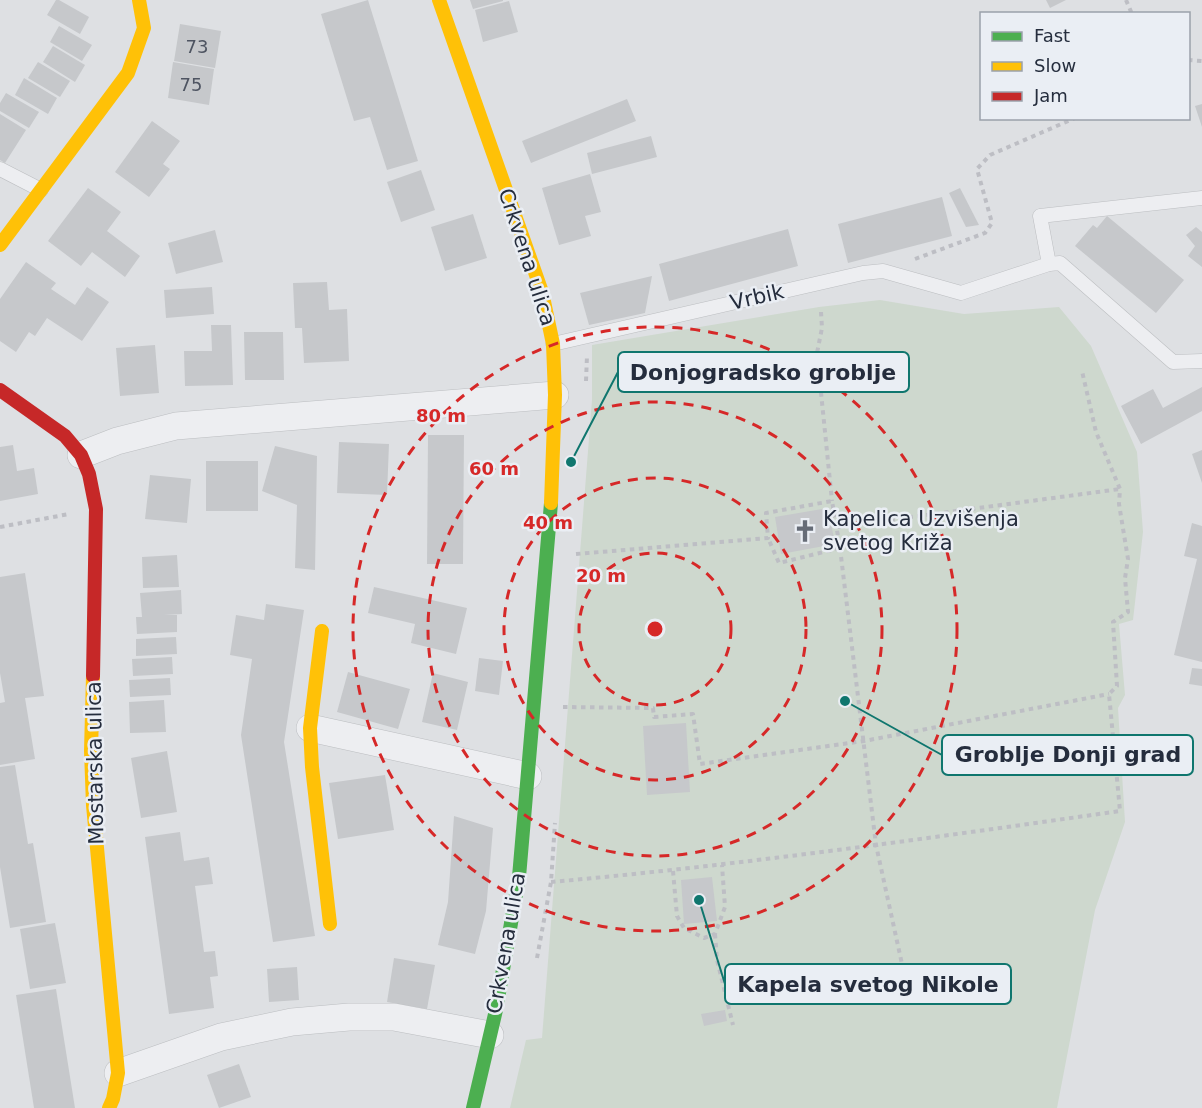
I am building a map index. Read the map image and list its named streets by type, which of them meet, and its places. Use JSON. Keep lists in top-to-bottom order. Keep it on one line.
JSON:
{"streets":{"street":["Crkvena ulica","Mostarska ulica"],"lane":["Vrbik"]},"crossings":[["Crkvena ulica","Vrbik"]],"places":{"other":["Donjogradsko groblje","Groblje Donji grad","Kapela svetog Nikole"],"church":["Kapelica Uzvišenja svetog Križa"]},"house_numbers":["73","75"],"legend":["Fast","Slow","Jam"],"rings":["80 m","60 m","40 m","20 m"]}
